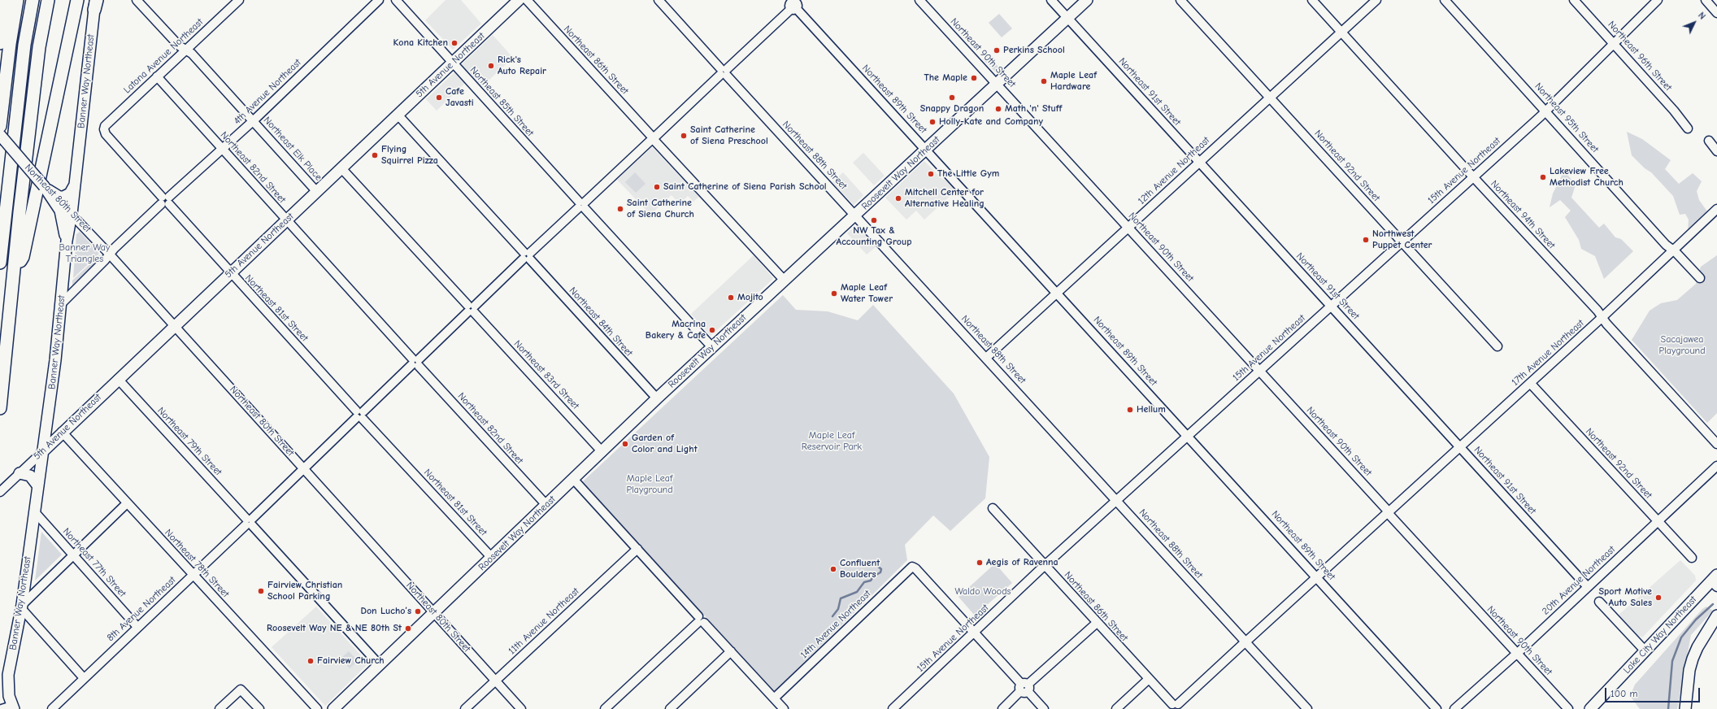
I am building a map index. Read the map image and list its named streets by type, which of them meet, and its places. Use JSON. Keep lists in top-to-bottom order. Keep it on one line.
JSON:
{"streets":{"main road":["5th Avenue Northeast","Banner Way Northeast","Roosevelt Way Northeast","Northeast 80th Street","Lake City Way Northeast"],"street":["Northeast 90th Street","Latona Avenue Northeast","Northeast 96th Street","Northeast 86th Street","4th Avenue Northeast","Northeast 91st Street","Northeast 89th Street","Northeast 85th Street","Northeast 95th Street","Northeast Elk Place","Northeast 88th Street","Northeast 92nd Street","Northeast 82nd Street","12th Avenue Northeast","15th Avenue Northeast","Northeast 94th Street","Northeast 81st Street","Northeast 84th Street","17th Avenue Northeast","Northeast 83rd Street","Northeast 79th Street","Northeast 77th Street","Northeast 78th Street","20th Avenue Northeast","8th Avenue Northeast","11th Avenue Northeast","14th Avenue Northeast"]},"crossings":[["Northeast 90th Street","12th Avenue Northeast"],["Northeast 90th Street","15th Avenue Northeast"],["Northeast 90th Street","Roosevelt Way Northeast"],["Northeast 90th Street","17th Avenue Northeast"],["Northeast 90th Street","20th Avenue Northeast"],["Latona Avenue Northeast","Northeast Elk Place"],["Latona Avenue Northeast","Northeast 82nd Street"],["Latona Avenue Northeast","Northeast 81st Street"],["Northeast 96th Street","15th Avenue Northeast"],["Northeast 86th Street","15th Avenue Northeast"],["Northeast 86th Street","Roosevelt Way Northeast"],["Northeast 86th Street","17th Avenue Northeast"],["Northeast 86th Street","8th Avenue Northeast"],["5th Avenue Northeast","Banner Way Northeast"],["5th Avenue Northeast","Northeast 85th Street"],["5th Avenue Northeast","Northeast Elk Place"],["5th Avenue Northeast","Northeast 82nd Street"],["5th Avenue Northeast","Northeast 80th Street"],["5th Avenue Northeast","Northeast 81st Street"],["5th Avenue Northeast","Northeast 84th Street"],["5th Avenue Northeast","Northeast 83rd Street"],["5th Avenue Northeast","Northeast 79th Street"],["5th Avenue Northeast","Northeast 78th Street"],["Banner Way Northeast","4th Avenue Northeast"],["Banner Way Northeast","Northeast 80th Street"],["Banner Way Northeast","Northeast 77th Street"],["4th Avenue Northeast","Northeast Elk Place"],["4th Avenue Northeast","Northeast 82nd Street"],["4th Avenue Northeast","Northeast 80th Street"],["4th Avenue Northeast","Northeast 81st Street"],["Northeast 91st Street","12th Avenue Northeast"],["Northeast 91st Street","15th Avenue Northeast"],["Northeast 91st Street","Roosevelt Way Northeast"],["Northeast 91st Street","17th Avenue Northeast"],["Northeast 91st Street","20th Avenue Northeast"],["Northeast 89th Street","12th Avenue Northeast"],["Northeast 89th Street","15th Avenue Northeast"],["Northeast 89th Street","Roosevelt Way Northeast"],["Northeast 89th Street","17th Avenue Northeast"],["Northeast 89th Street","8th Avenue Northeast"],["Northeast 85th Street","Roosevelt Way Northeast"],["Northeast 85th Street","8th Avenue Northeast"],["Northeast 95th Street","15th Avenue Northeast"],["Northeast 95th Street","17th Avenue Northeast"],["Northeast 88th Street","12th Avenue Northeast"],["Northeast 88th Street","15th Avenue Northeast"],["Northeast 88th Street","Roosevelt Way Northeast"],["Northeast 88th Street","17th Avenue Northeast"],["Northeast 88th Street","8th Avenue Northeast"],["Northeast 92nd Street","12th Avenue Northeast"],["Northeast 92nd Street","15th Avenue Northeast"],["Northeast 92nd Street","17th Avenue Northeast"],["Northeast 92nd Street","20th Avenue Northeast"],["Northeast 82nd Street","Roosevelt Way Northeast"],["Northeast 82nd Street","8th Avenue Northeast"],["12th Avenue Northeast","Northeast 94th Street"],["15th Avenue Northeast","Northeast 94th Street"],["15th Avenue Northeast","14th Avenue Northeast"],["Roosevelt Way Northeast","Northeast 80th Street"],["Roosevelt Way Northeast","Northeast 81st Street"],["Roosevelt Way Northeast","Northeast 84th Street"],["Roosevelt Way Northeast","Northeast 83rd Street"],["Roosevelt Way Northeast","Northeast 79th Street"],["Northeast 80th Street","8th Avenue Northeast"],["Northeast 80th Street","11th Avenue Northeast"],["Northeast 94th Street","17th Avenue Northeast"],["Northeast 81st Street","8th Avenue Northeast"],["Northeast 84th Street","8th Avenue Northeast"],["Northeast 83rd Street","8th Avenue Northeast"],["Northeast 79th Street","8th Avenue Northeast"],["Northeast 77th Street","8th Avenue Northeast"],["Northeast 78th Street","8th Avenue Northeast"]],"parks":["Banner Way Triangles","Sacajawea Playground","Maple Leaf Reservoir Park","Maple Leaf Playground","Waldo Woods"],"places":["Kona Kitchen","Perkins School","Rick's Auto Repair","The Maple","Maple Leaf Hardware","Cafe Javasti","Snappy Dragon","Math 'n' Stuff","Holly-Kate and Company","Saint Catherine of Siena Preschool","Flying Squirrel Pizza","The Little Gym","Lakeview Free Methodist Church","Saint Catherine of Siena Parish School","Mitchell Center for Alternative Healing","Saint Catherine of Siena Church","NW Tax & Accounting Group","Northwest Puppet Center","Maple Leaf Water Tower","Mojito","Macrina Bakery & Cafe","Hellum","Garden of Color and Light","Aegis of Ravenna","Confluent Boulders","Fairview Christian School Parking","Sport Motive Auto Sales","Don Lucho’s","Roosevelt Way NE & NE 80th St","Fairview Church"],"scale_bar":"100 m","north":"top right"}
